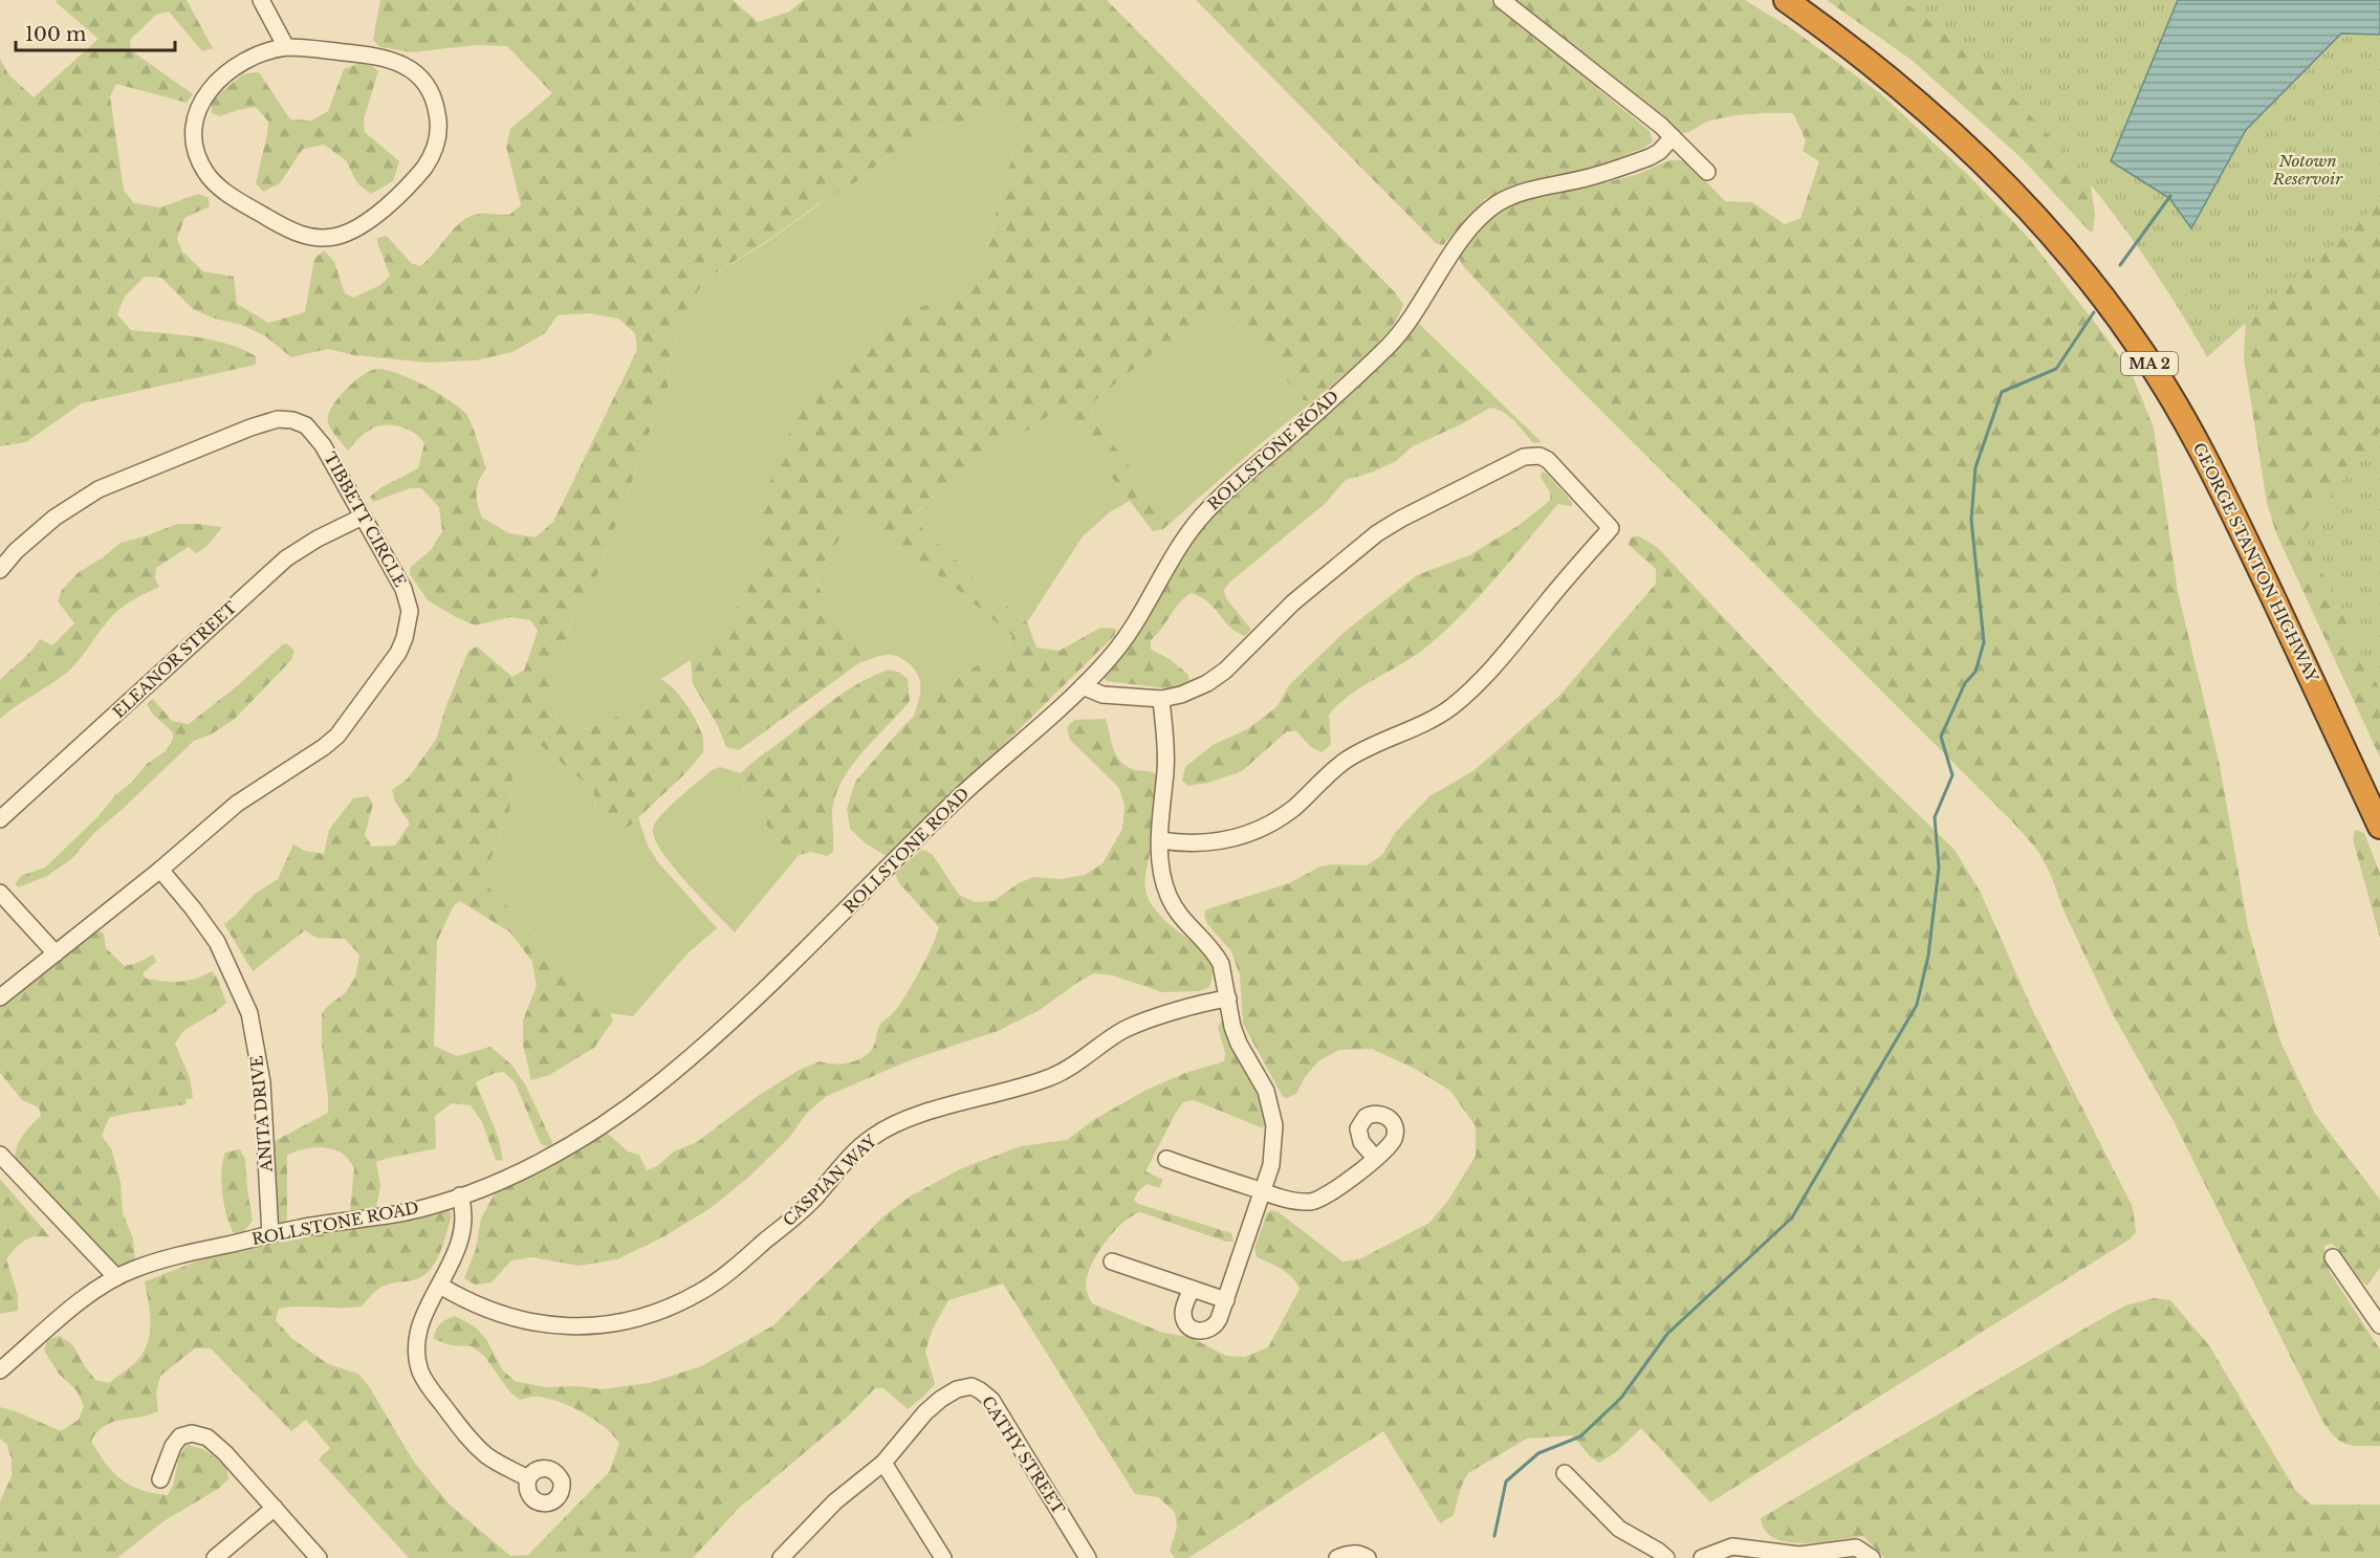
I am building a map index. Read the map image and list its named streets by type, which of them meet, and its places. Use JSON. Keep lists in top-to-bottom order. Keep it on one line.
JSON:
{"streets":{"highway":["MA 2","GEORGE STANTON HIGHWAY"],"street":["ROLLSTONE ROAD","TIBBETT CIRCLE","ELEANOR STREET","ANITA DRIVE","CASPIAN WAY","CATHY STREET"]},"crossings":[["ROLLSTONE ROAD","ANITA DRIVE"],["TIBBETT CIRCLE","ELEANOR STREET"],["TIBBETT CIRCLE","ANITA DRIVE"]],"parks":["Notown Reservoir"],"scale_bar":"100 m"}
